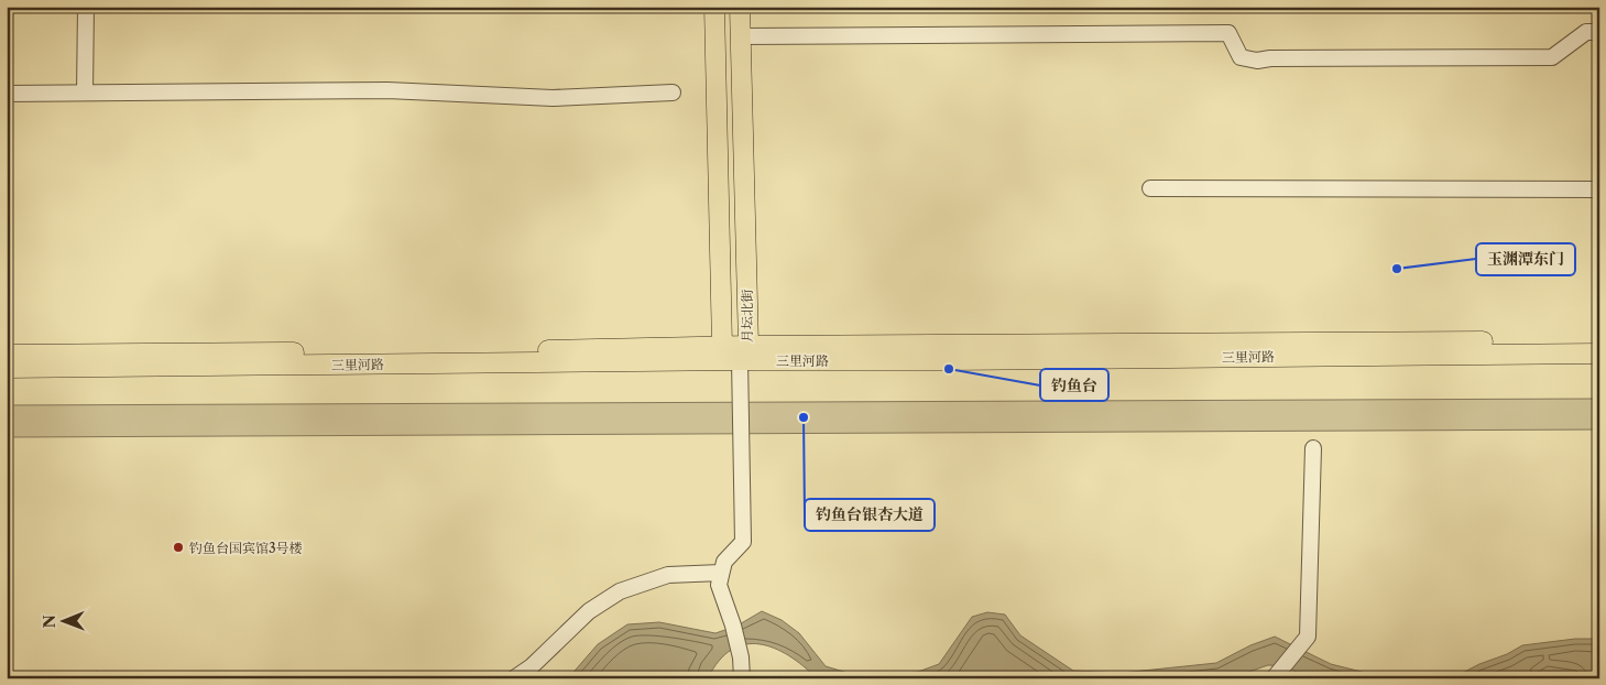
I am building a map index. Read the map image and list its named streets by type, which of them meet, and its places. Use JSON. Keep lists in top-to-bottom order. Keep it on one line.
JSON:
{"streets":{"main road":["月坛北街","三里河路"]},"crossings":[["月坛北街","三里河路"]],"places":["玉渊潭东门","钓鱼台","钓鱼台银杏大道","钓鱼台国宾馆3号楼"],"north":"left"}
